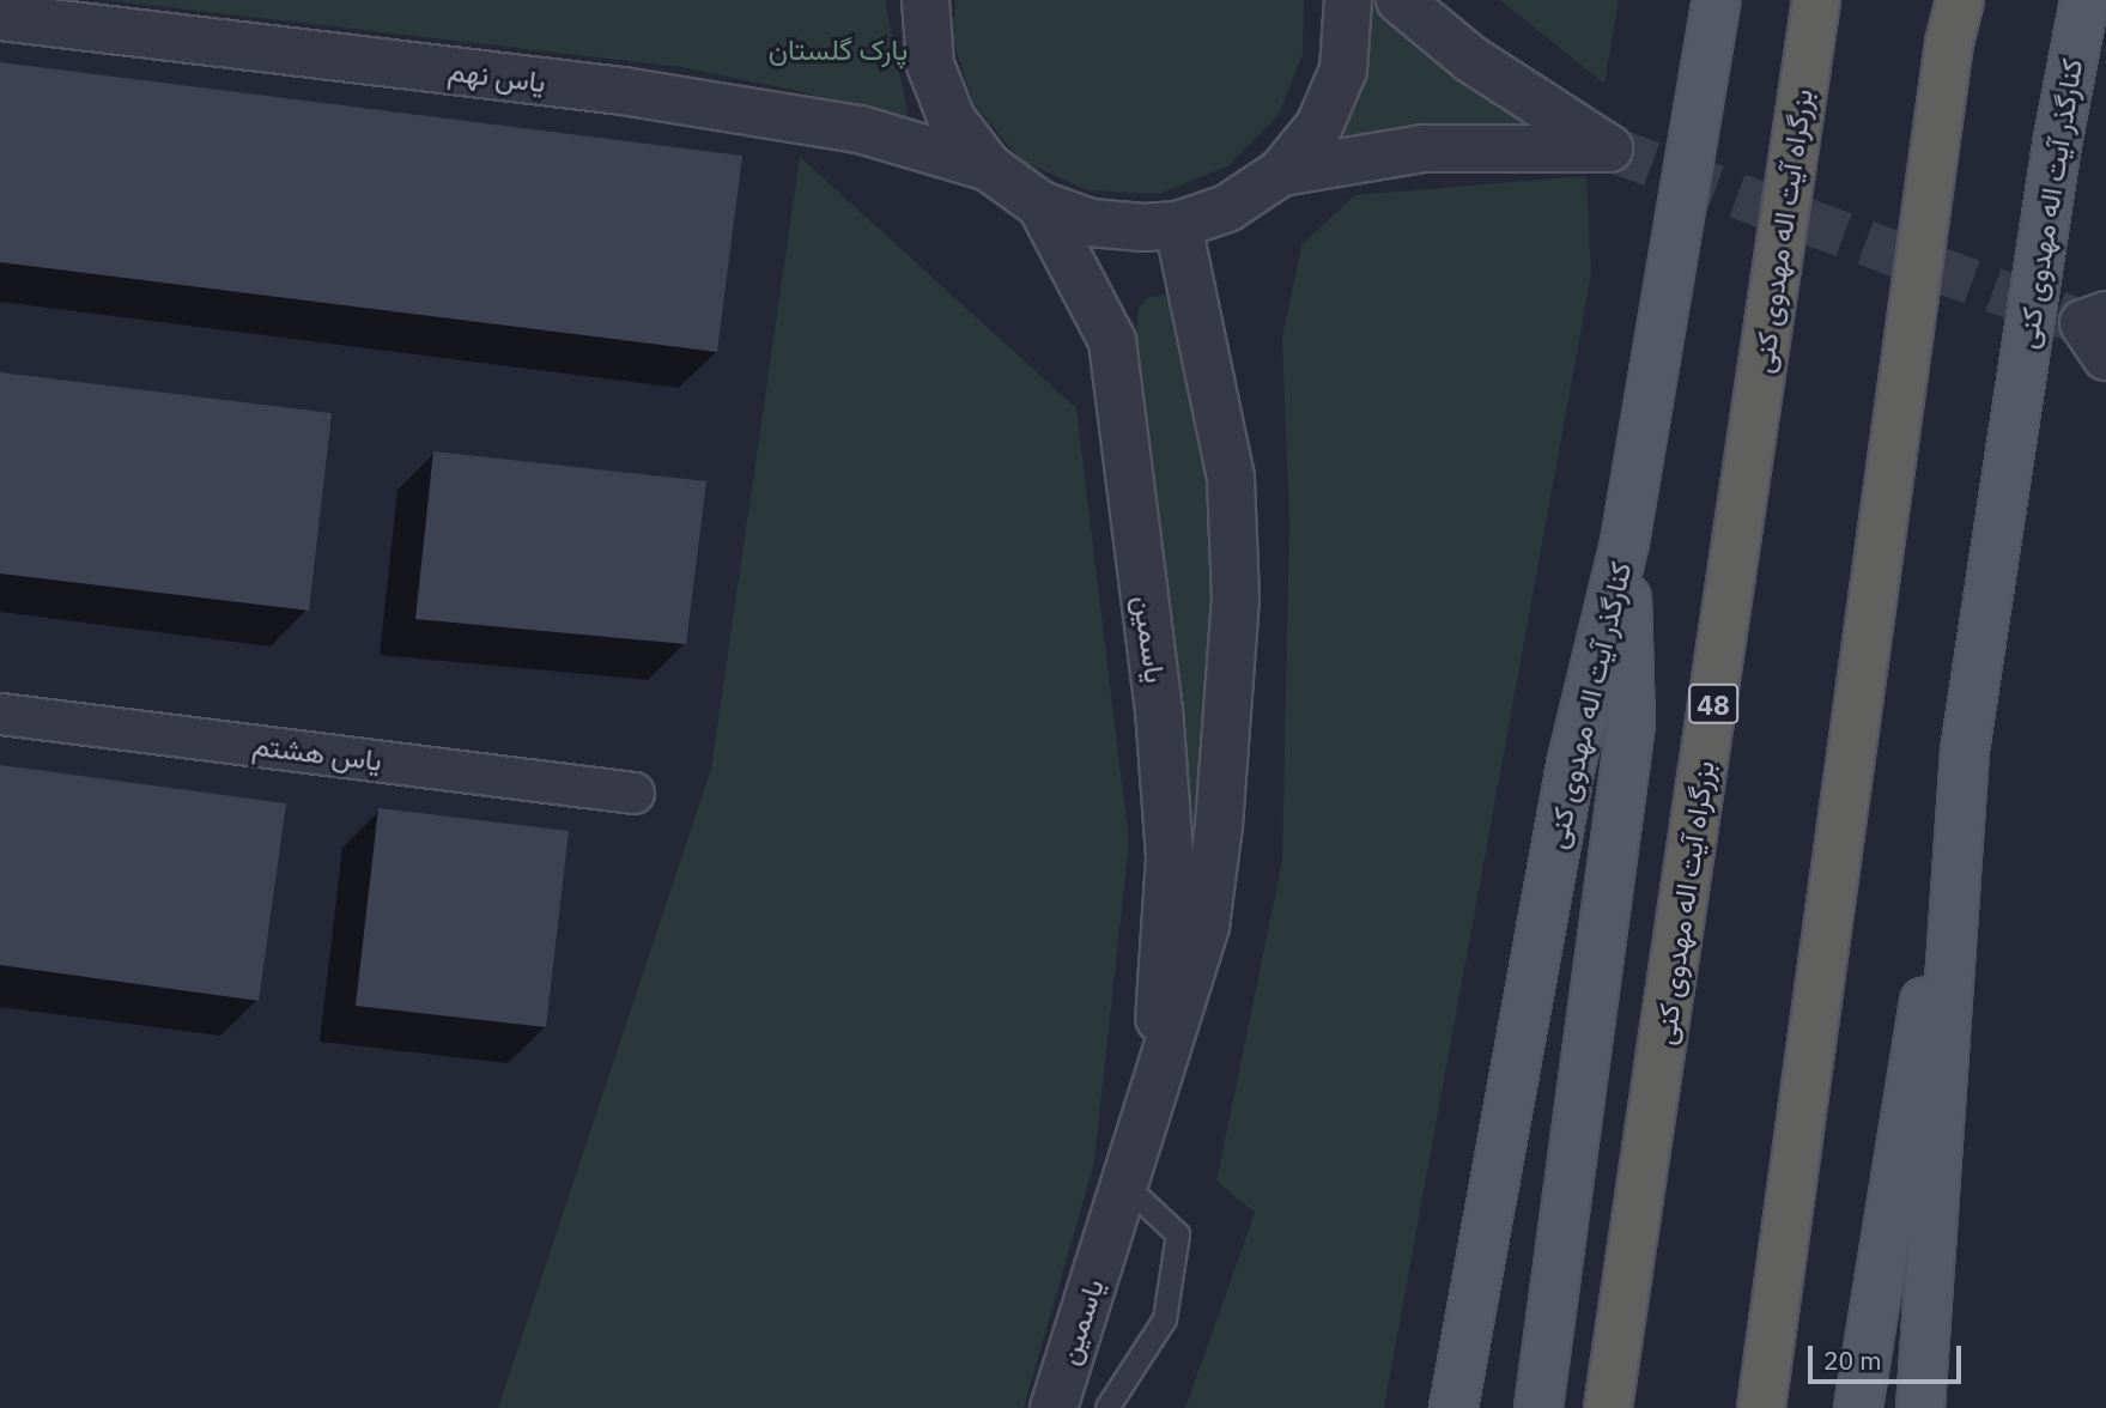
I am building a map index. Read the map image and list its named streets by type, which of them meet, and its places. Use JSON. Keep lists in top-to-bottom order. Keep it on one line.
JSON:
{"streets":{"highway":["بزرگراه آیت اله مهدوی کنی","48"],"main road":["کنارگذر آیت اله مهدوی کنی"],"street":["یاس نهم","یاسمین","یاس هشتم"]},"parks":["پارک گلستان"],"scale_bar":"20 m"}
